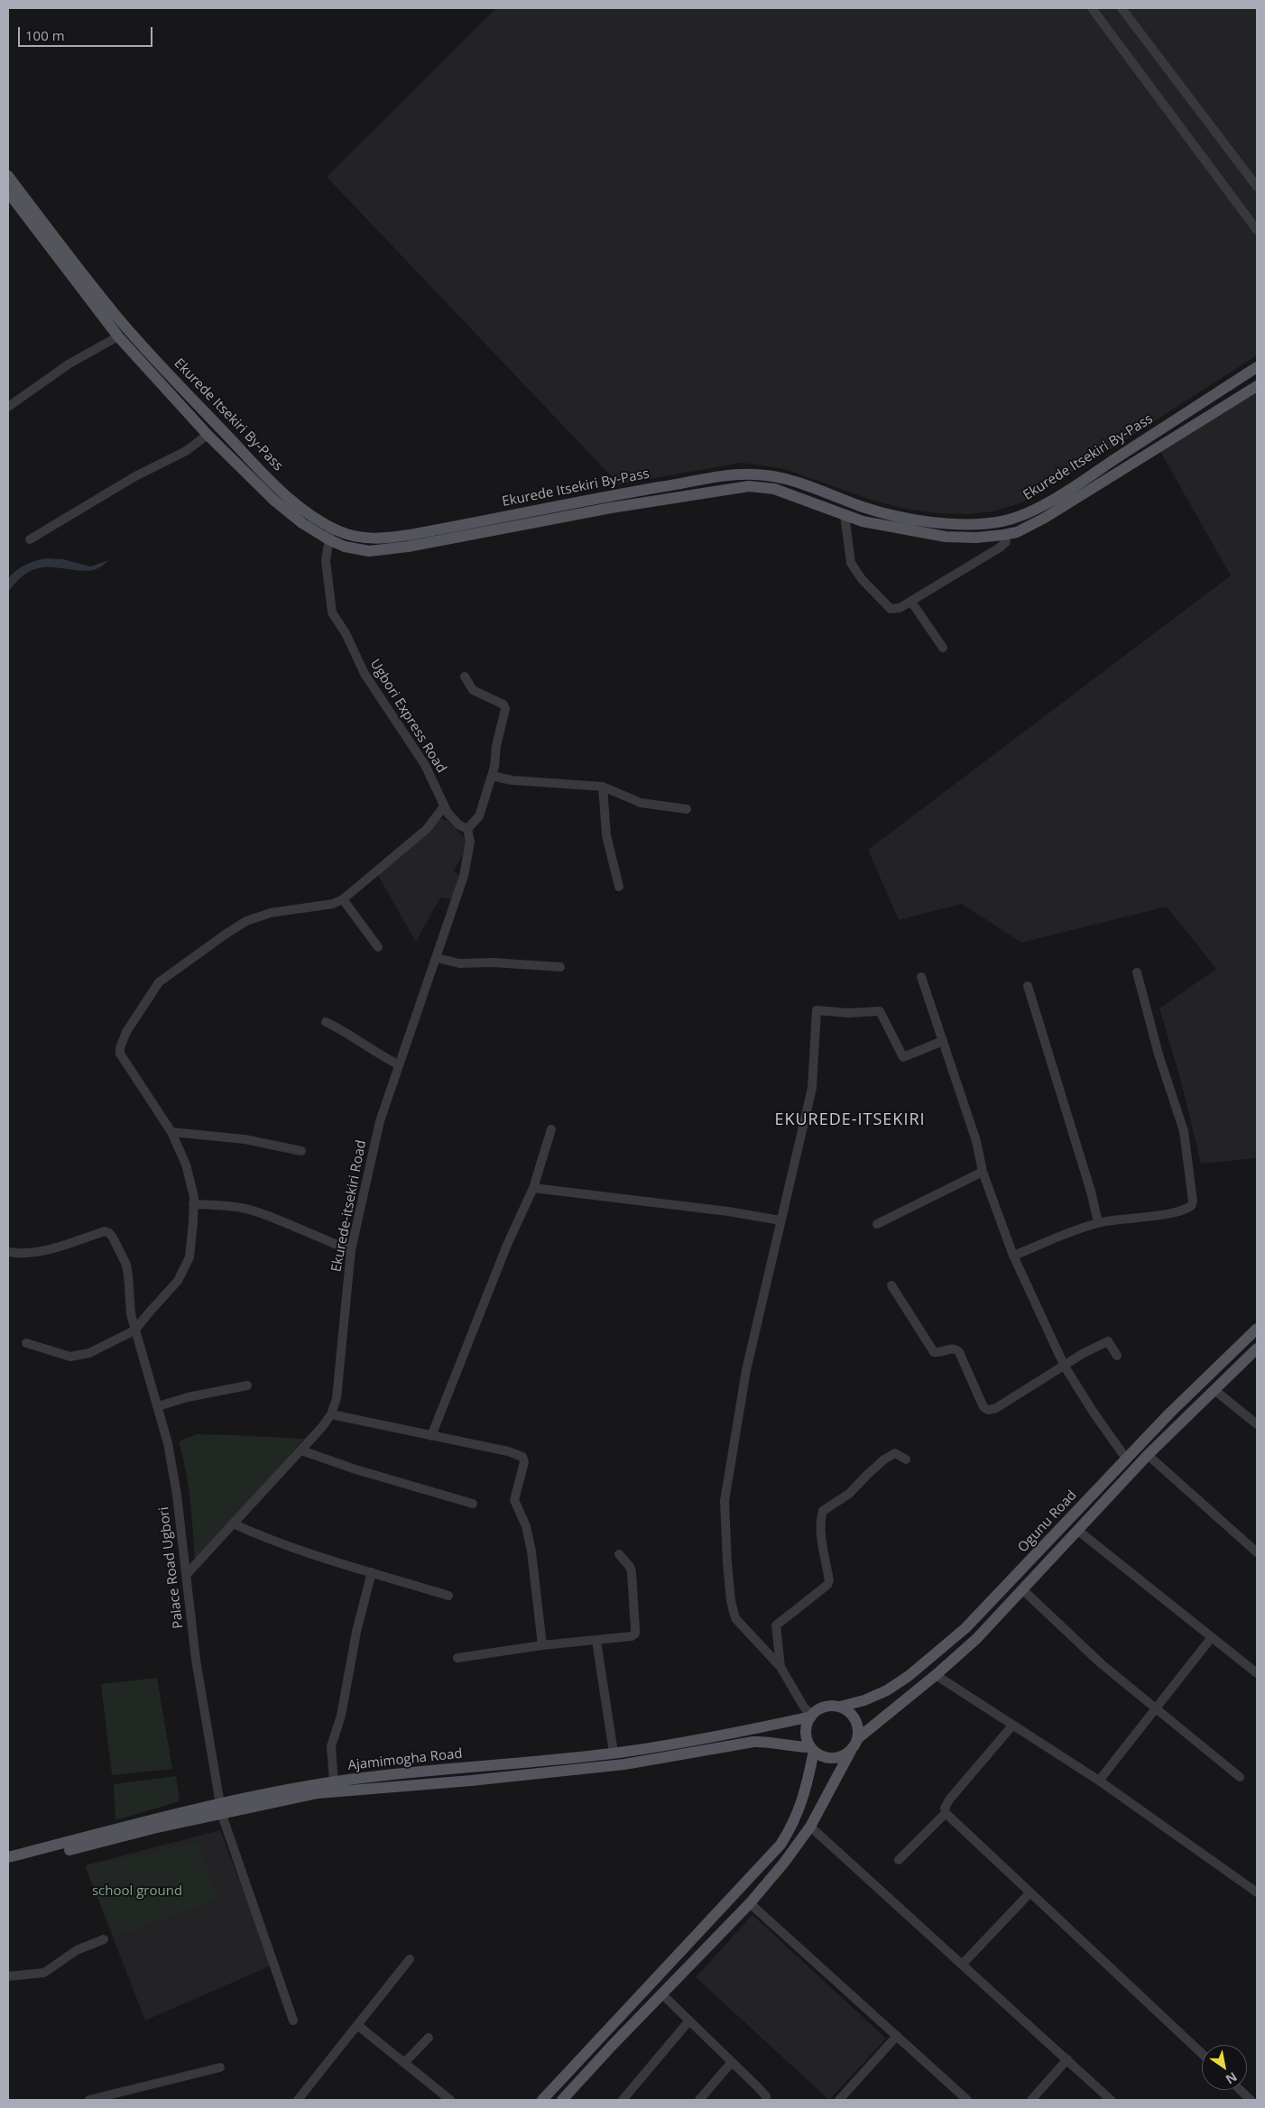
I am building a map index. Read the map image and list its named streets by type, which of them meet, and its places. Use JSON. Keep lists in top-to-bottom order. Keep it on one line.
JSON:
{"streets":{"main road":["Ekurede Itsekiri By-Pass","Ogunu Road","Ajamimogha Road"],"street":["Ugbori Express Road","Ekurede-itsekiri Road","Palace Road Ugbori"]},"crossings":[["Ekurede Itsekiri By-Pass","Ugbori Express Road"],["Ugbori Express Road","Ekurede-itsekiri Road"],["Ekurede-itsekiri Road","Palace Road Ugbori"],["Ogunu Road","Ajamimogha Road"],["Palace Road Ugbori","Ajamimogha Road"]],"districts":["EKUREDE-ITSEKIRI"],"parks":["school ground"],"scale_bar":"100 m","north":"bottom right"}
